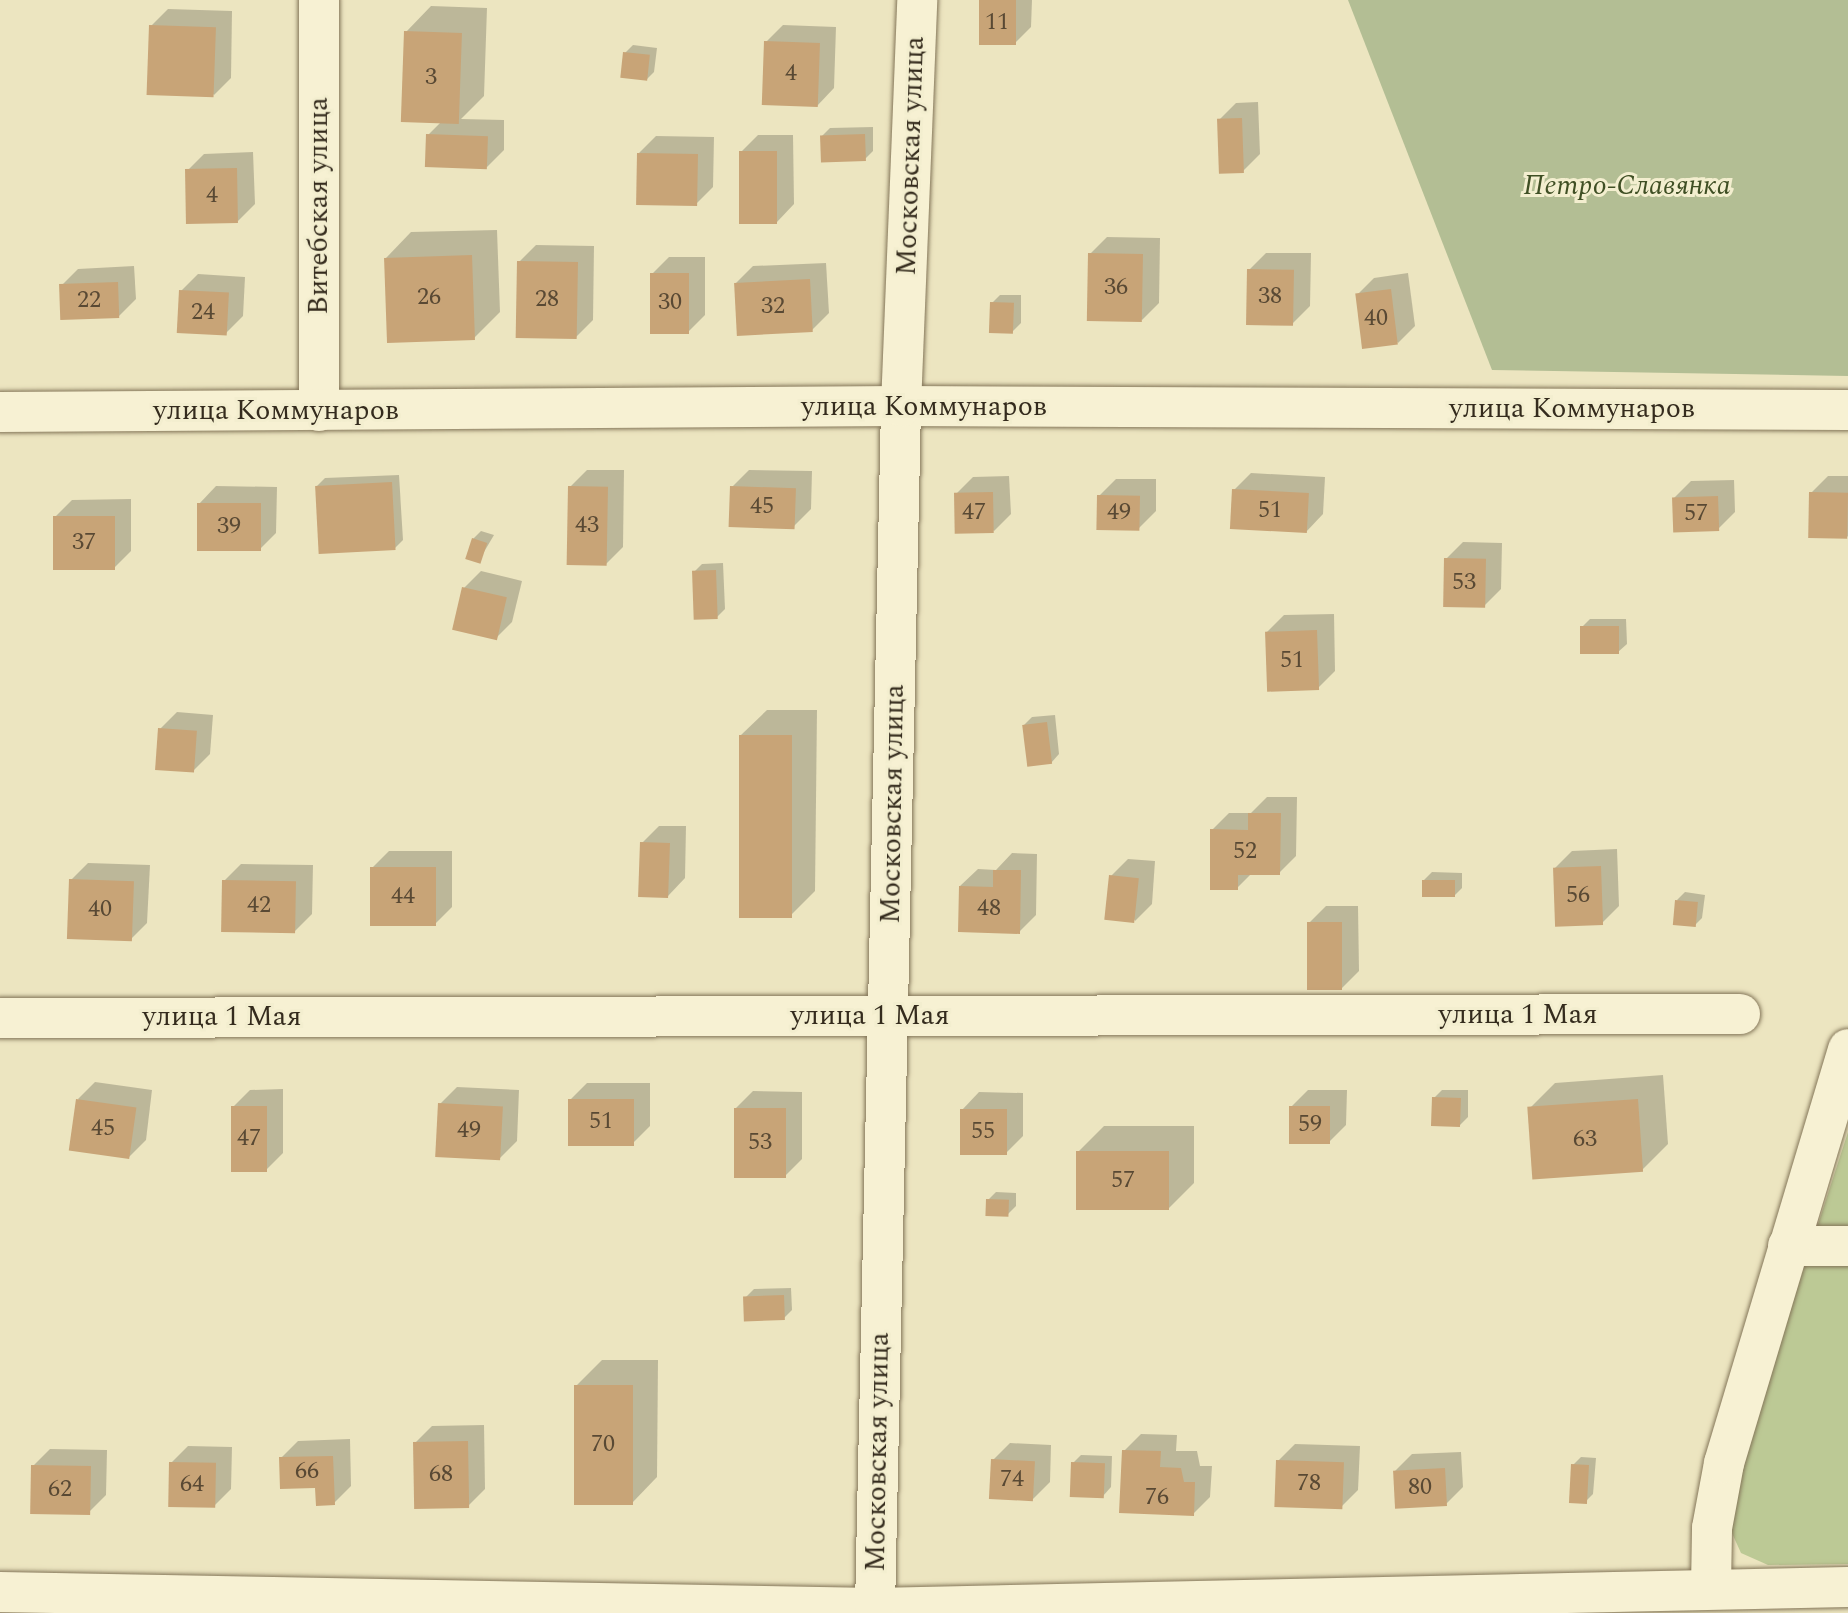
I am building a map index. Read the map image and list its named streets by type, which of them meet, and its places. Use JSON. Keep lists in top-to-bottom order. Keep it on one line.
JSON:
{"streets":{"street":["Московская улица","Витебская улица","улица Коммунаров","улица 1 Мая"]},"crossings":[["Московская улица","улица Коммунаров"],["Московская улица","улица 1 Мая"],["Витебская улица","улица Коммунаров"]],"parks":["Петро-Славянка"],"house_numbers":["11","4","3","4","36","38","26","28","22","30","32","24","40","45","51","47","49","57","43","39","37","53","51","52","56","44","42","48","40","51","59","45","49","55","47","63","53","57","70","66","68","74","78","64","80","62","76"]}
